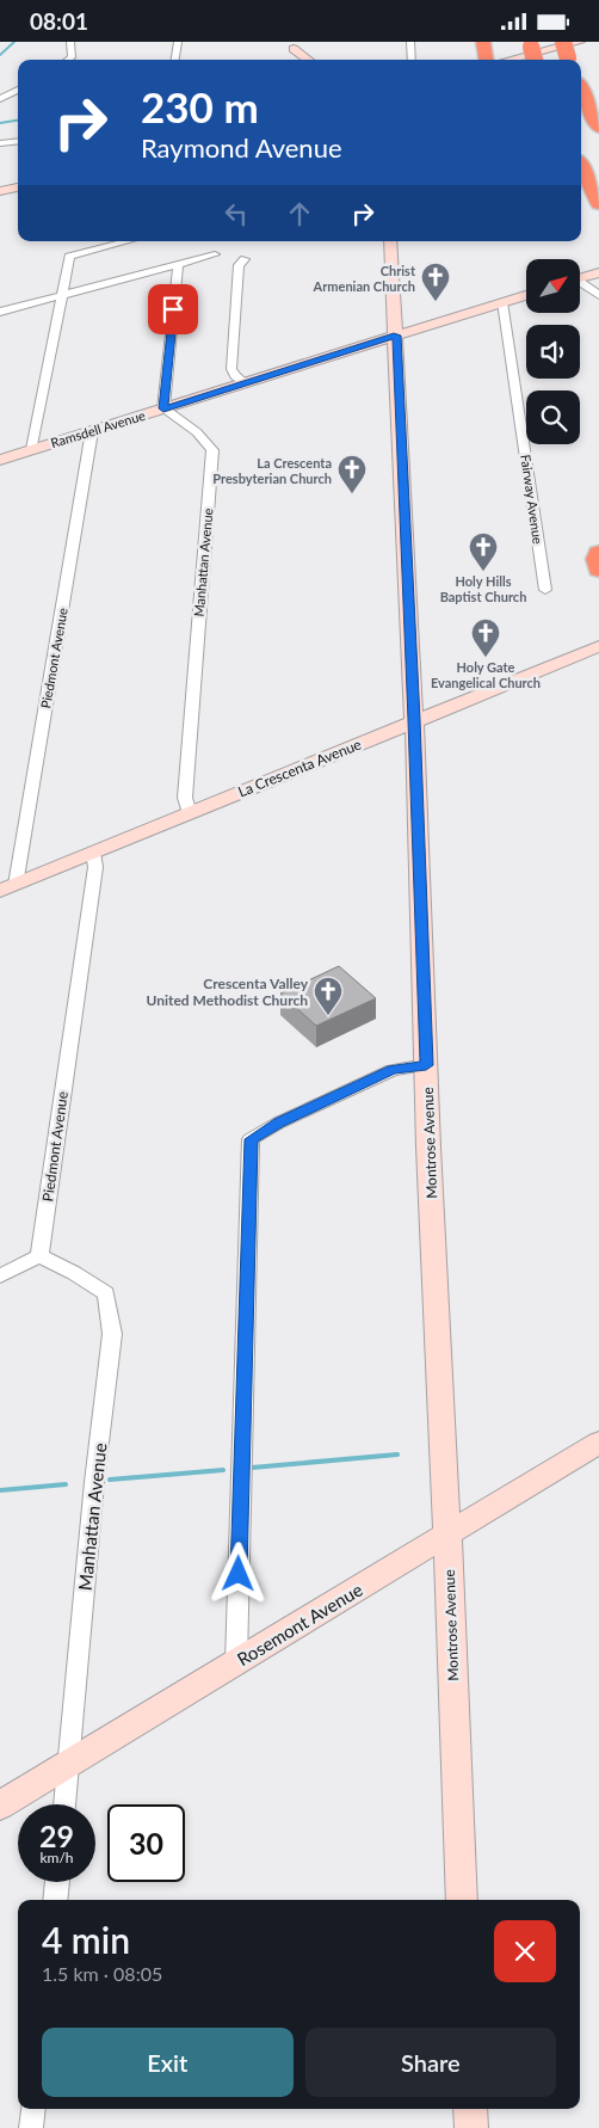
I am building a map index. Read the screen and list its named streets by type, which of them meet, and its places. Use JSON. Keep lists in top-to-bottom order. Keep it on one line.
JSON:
{"streets":{"street":["Ramsdell Avenue","Fairway Avenue","Manhattan Avenue","Piedmont Avenue","La Crescenta Avenue","Montrose Avenue","Rosemont Avenue"]},"crossings":[["Ramsdell Avenue","Fairway Avenue"],["Ramsdell Avenue","Manhattan Avenue"],["Ramsdell Avenue","Piedmont Avenue"],["Ramsdell Avenue","Montrose Avenue"],["Manhattan Avenue","Piedmont Avenue"],["Manhattan Avenue","La Crescenta Avenue"],["Manhattan Avenue","Rosemont Avenue"],["Piedmont Avenue","La Crescenta Avenue"],["La Crescenta Avenue","Montrose Avenue"],["Montrose Avenue","Rosemont Avenue"]],"places":{"church":["Christ Armenian Church","La Crescenta Presbyterian Church","Holy Hills Baptist Church","Holy Gate Evangelical Church","Crescenta Valley United Methodist Church"]},"north":"top right","page":{"status":"08:01","turn":["230 m","Raymond Avenue"],"speed":"29 km/h","limit":"30","heading":["4 min","1.5 km · 08:05"],"buttons":["Exit","Share"]}}
